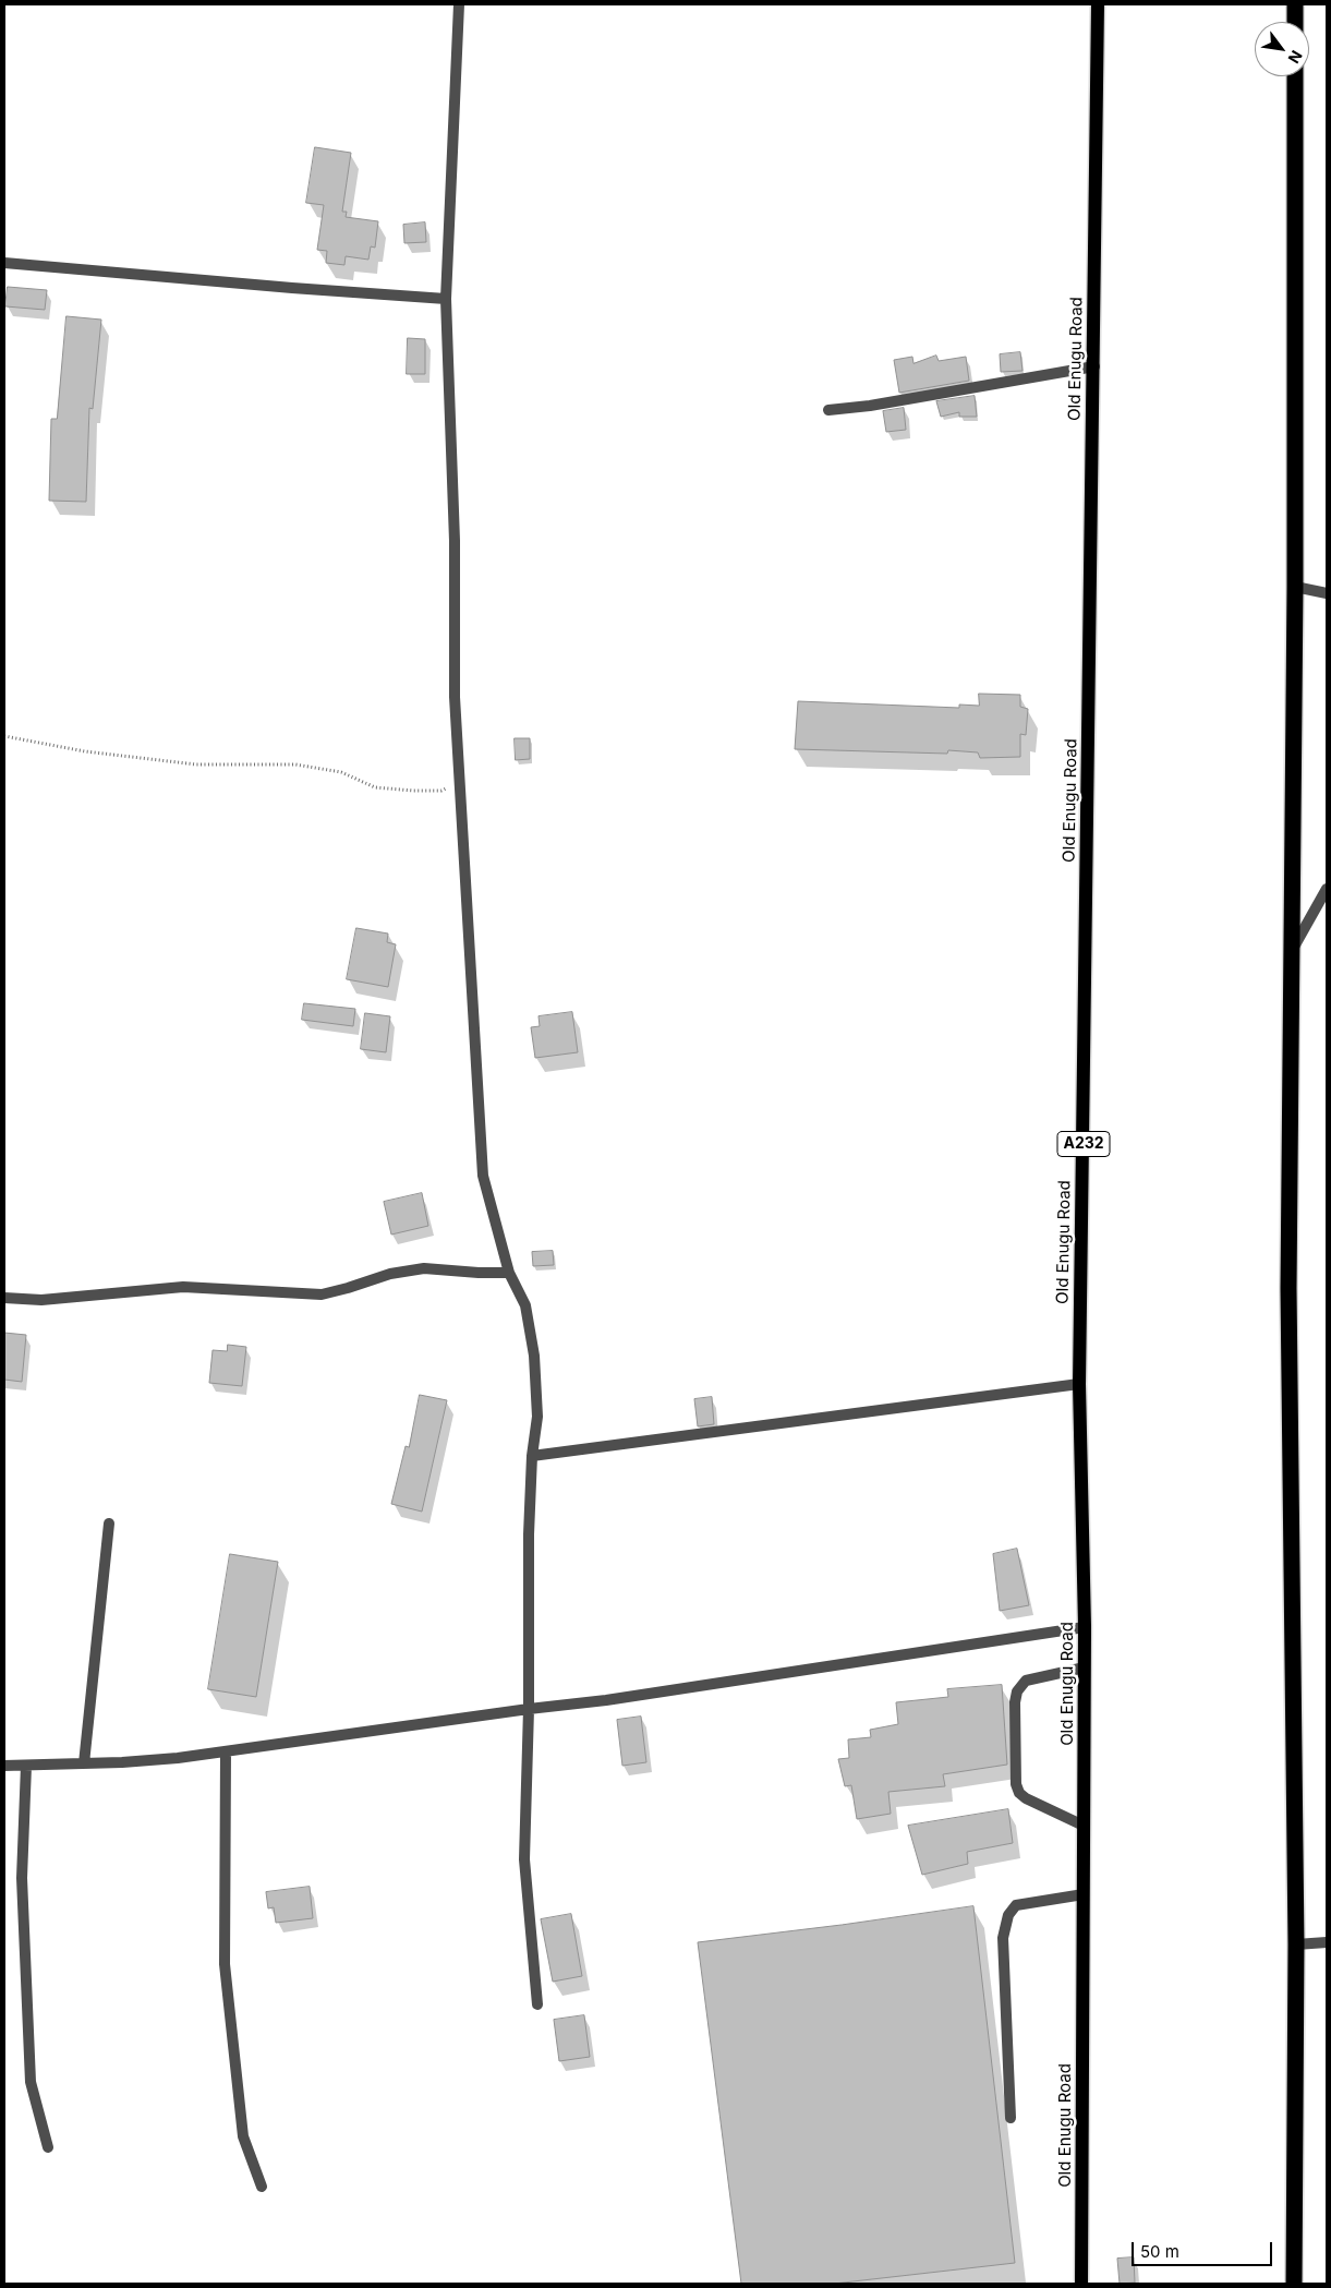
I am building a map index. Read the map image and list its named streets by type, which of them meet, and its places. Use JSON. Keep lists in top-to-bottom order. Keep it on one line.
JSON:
{"streets":{"main road":["Old Enugu Road","A232"]},"scale_bar":"50 m","north":"bottom right"}
